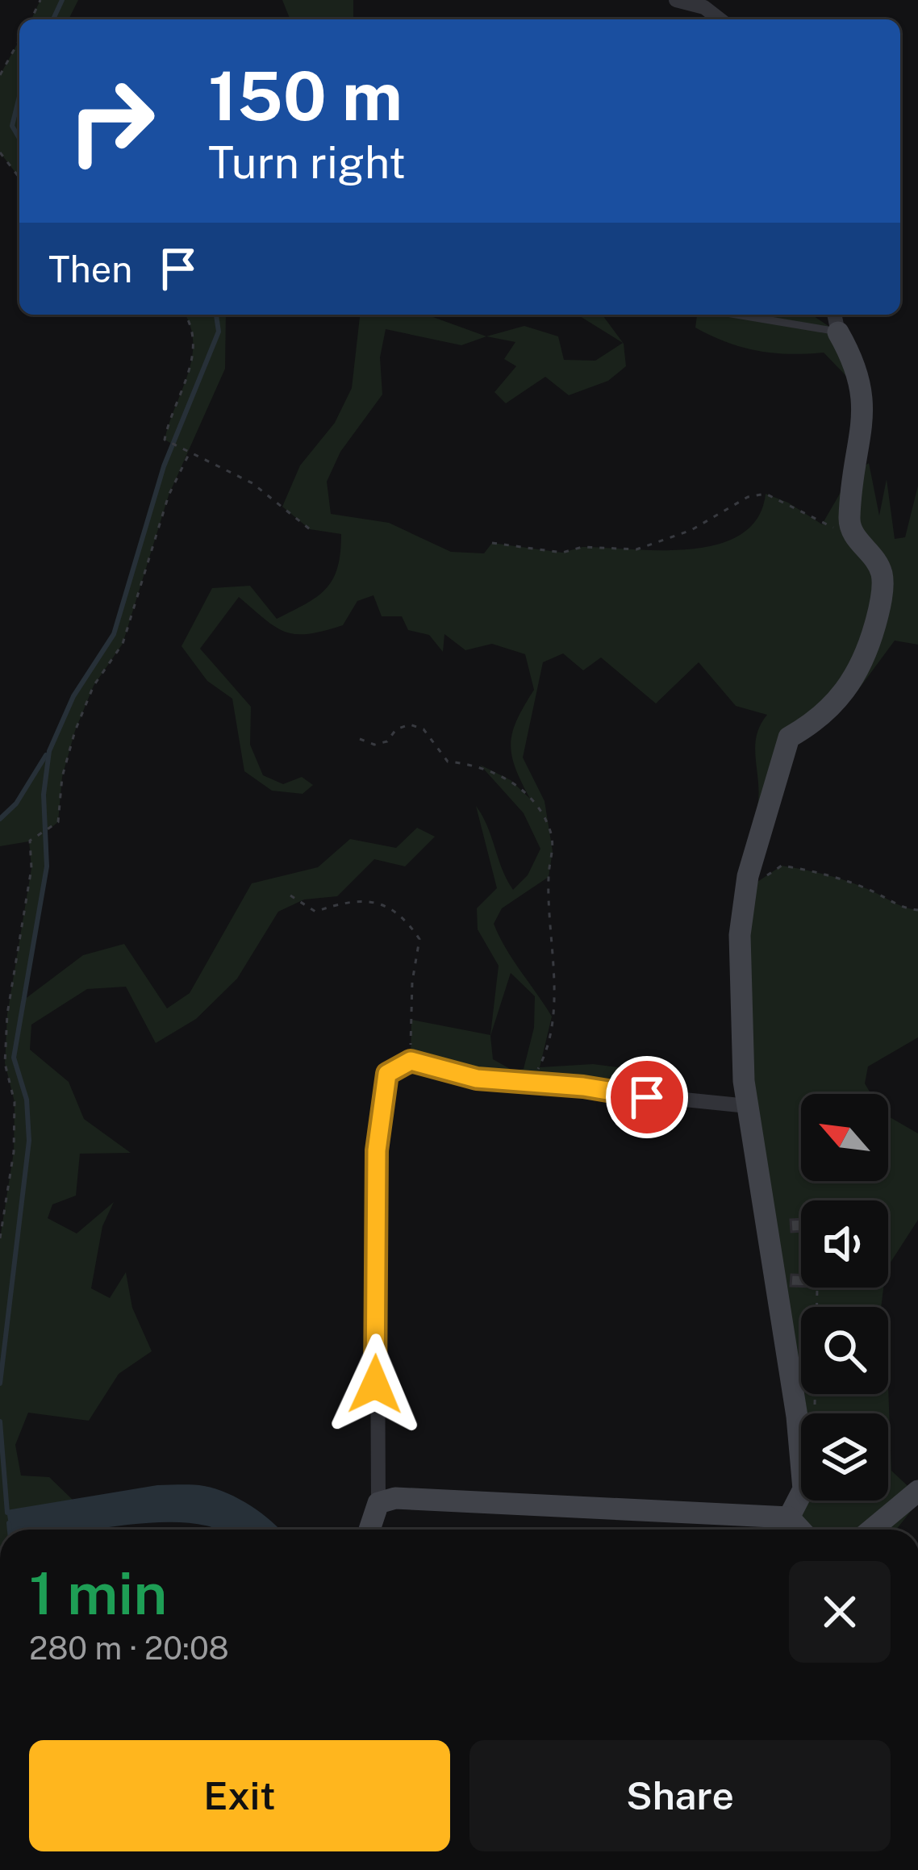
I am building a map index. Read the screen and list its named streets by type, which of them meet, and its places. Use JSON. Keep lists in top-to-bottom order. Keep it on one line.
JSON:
{"north":"top left","page":{"turn":["150 m","Turn right"],"then":"Then","heading":["1 min","280 m · 20:08"],"buttons":["Exit","Share"]}}
